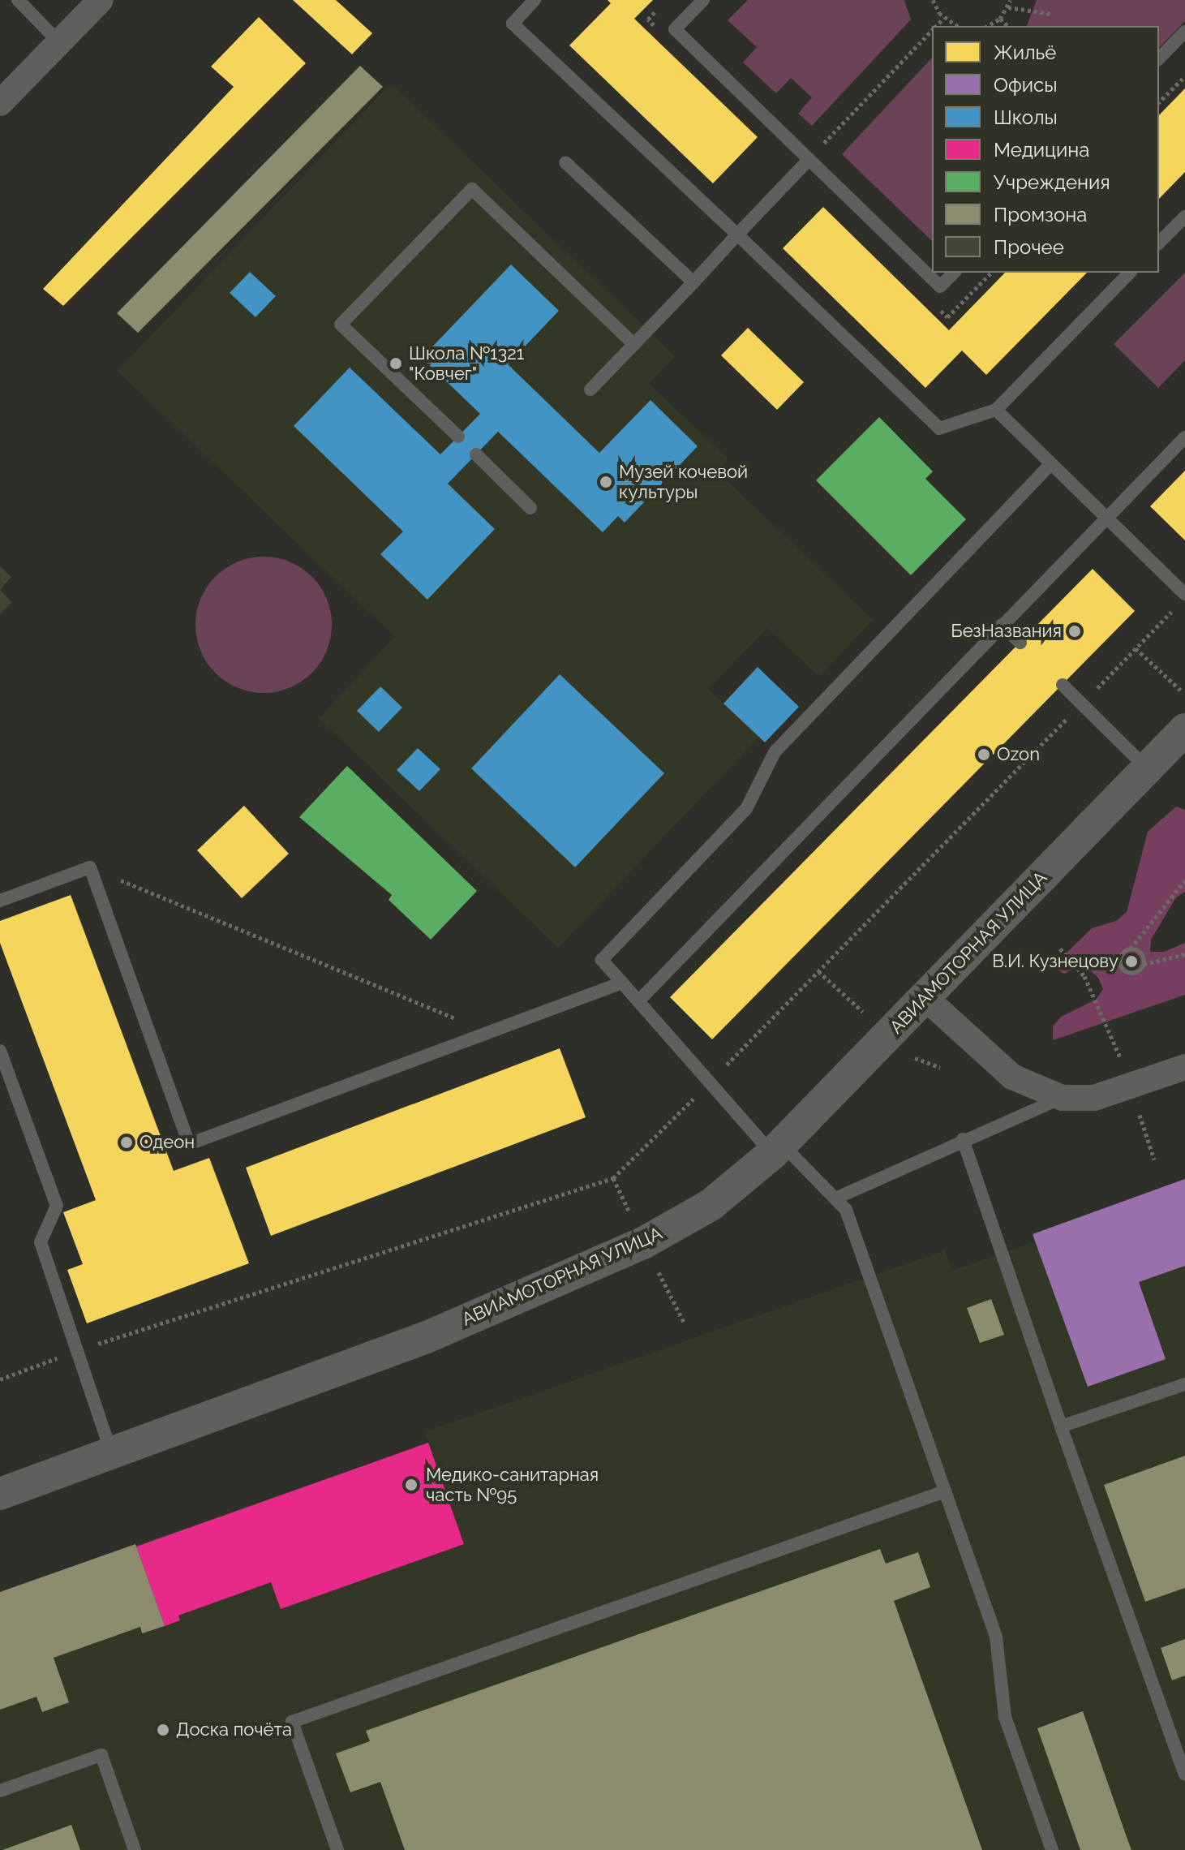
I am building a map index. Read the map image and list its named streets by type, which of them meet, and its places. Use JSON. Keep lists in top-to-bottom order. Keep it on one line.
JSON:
{"streets":{"street":["АВИАМОТОРНАЯ УЛИЦА"]},"places":["Школа №1321 \"Ковчег\"","Музей кочевой культуры","БезНазвания","Ozon","В.И. Кузнецову","Одеон","Медико-санитарная часть №95","Доска почёта"],"legend":["Жильё","Офисы","Школы","Медицина","Учреждения","Промзона","Прочее"]}
